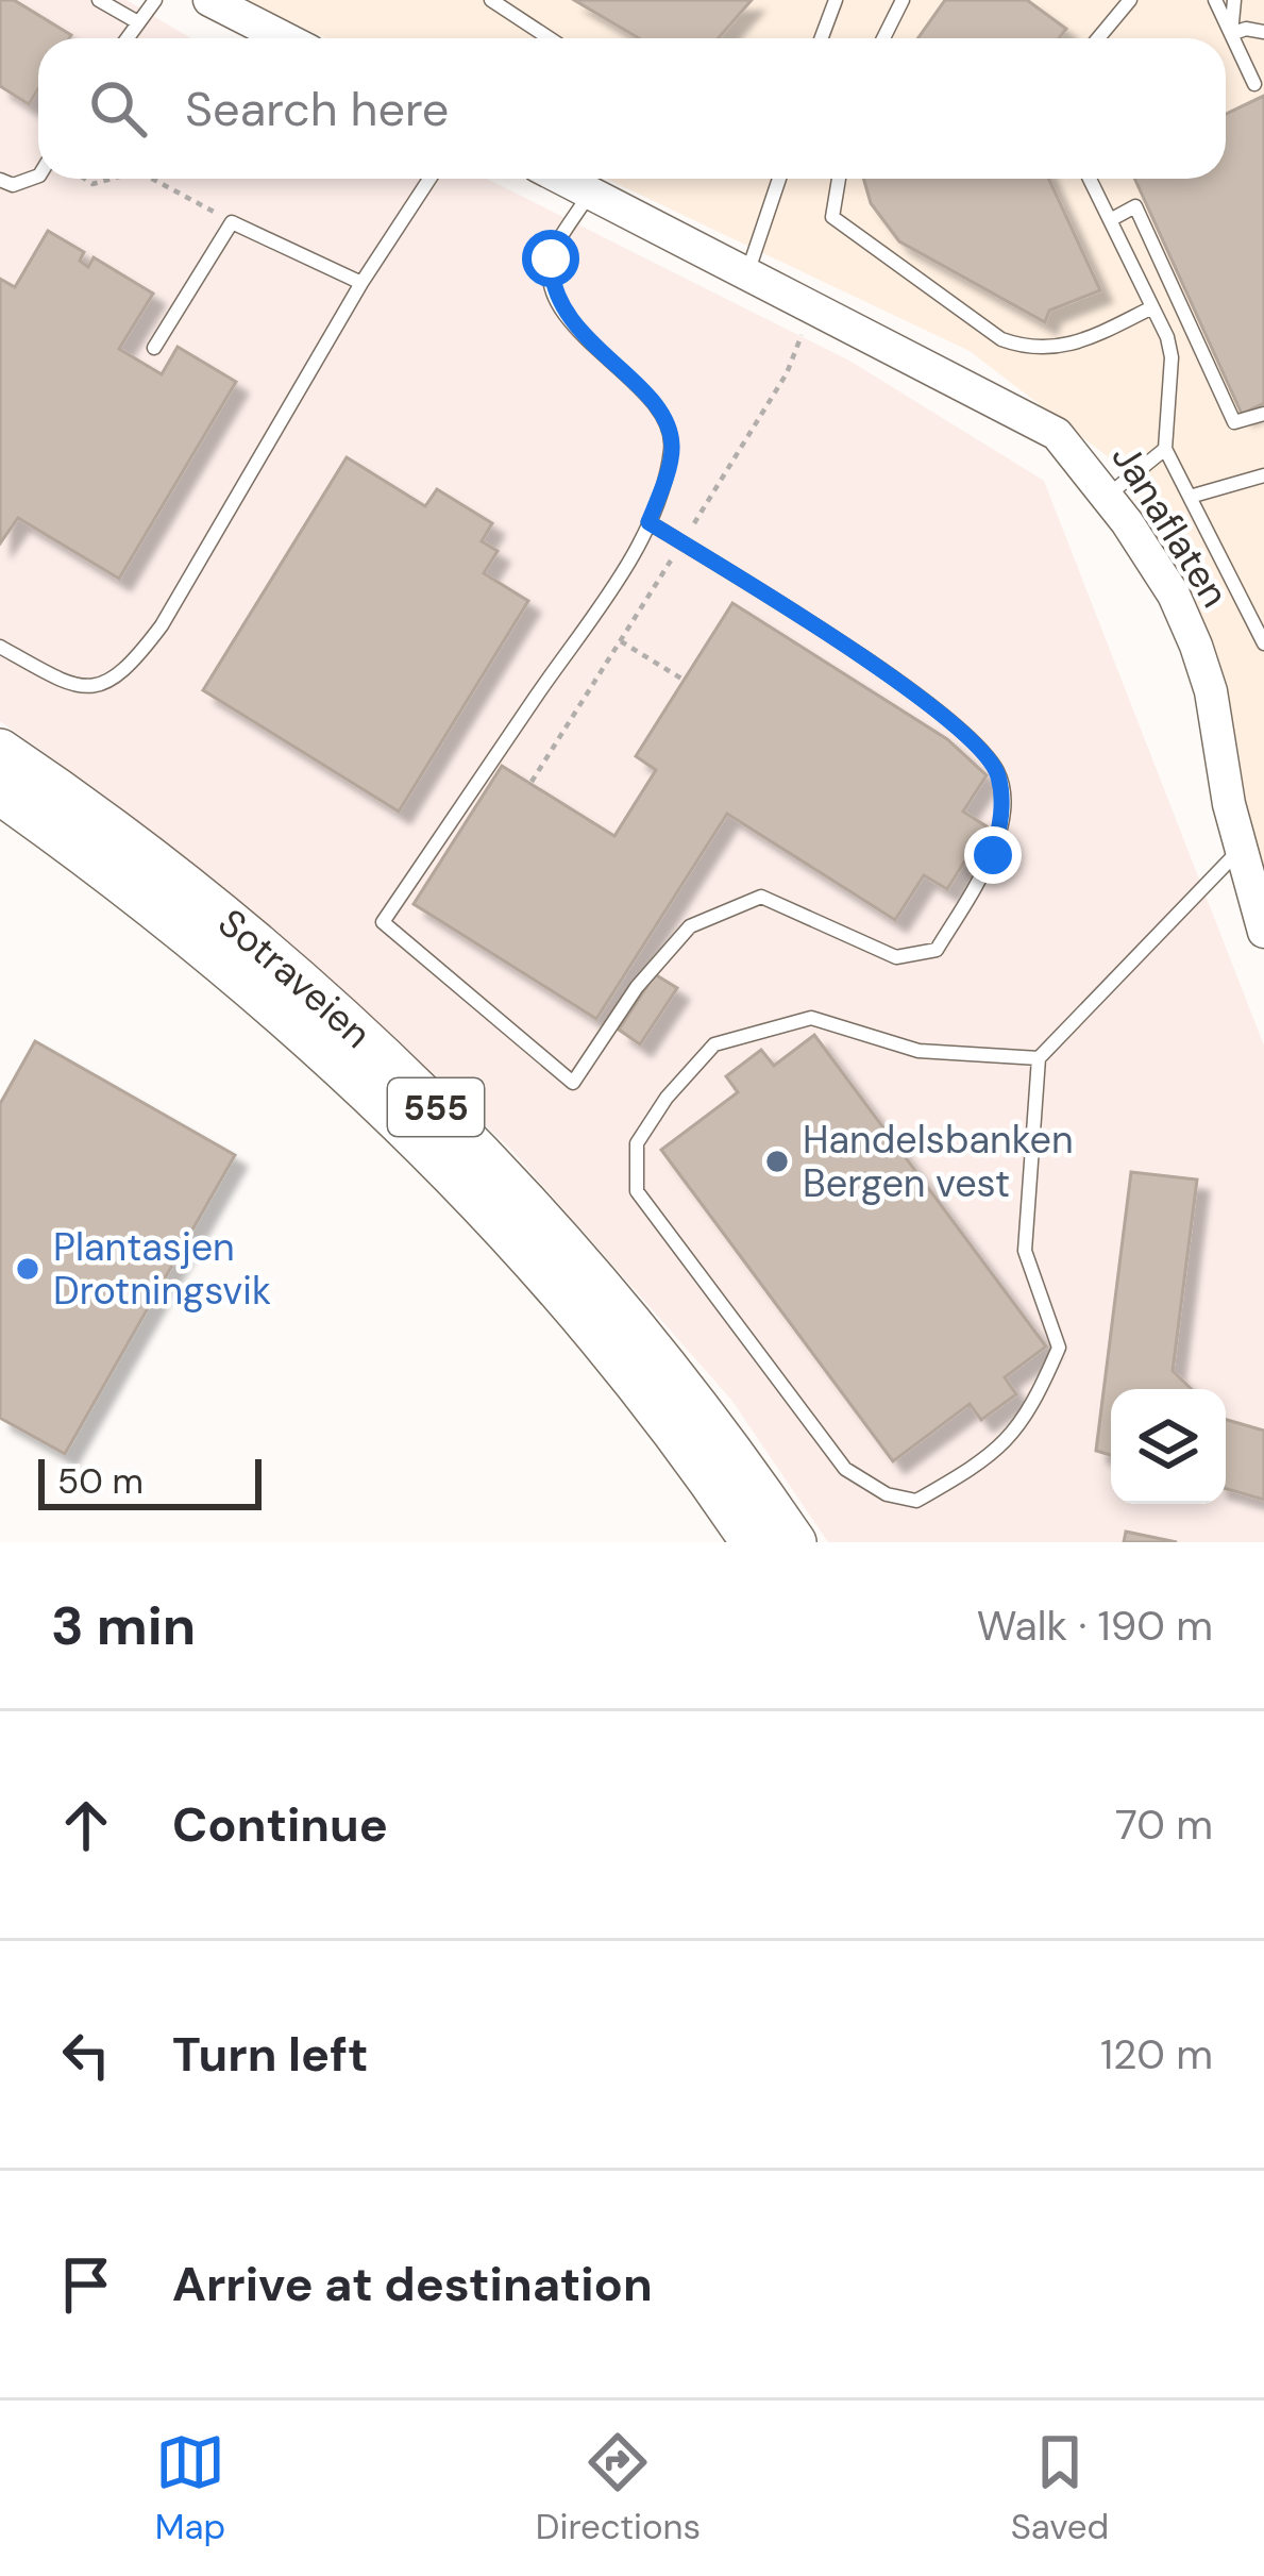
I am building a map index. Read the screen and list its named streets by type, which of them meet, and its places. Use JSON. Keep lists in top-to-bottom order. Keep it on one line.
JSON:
{"streets":{"highway":["Sotraveien","555"],"street":["Janaflaten"]},"places":["Handelsbanken Bergen vest","Plantasjen Drotningsvik"],"scale_bar":"50 m","page":{"search":"Search here","scale":"50 m","heading":["3 min","Walk · 190 m"],"list":[["Continue","70 m"],["Turn left","120 m"],"Arrive at destination"],"nav":["Map","Directions","Saved"]}}
